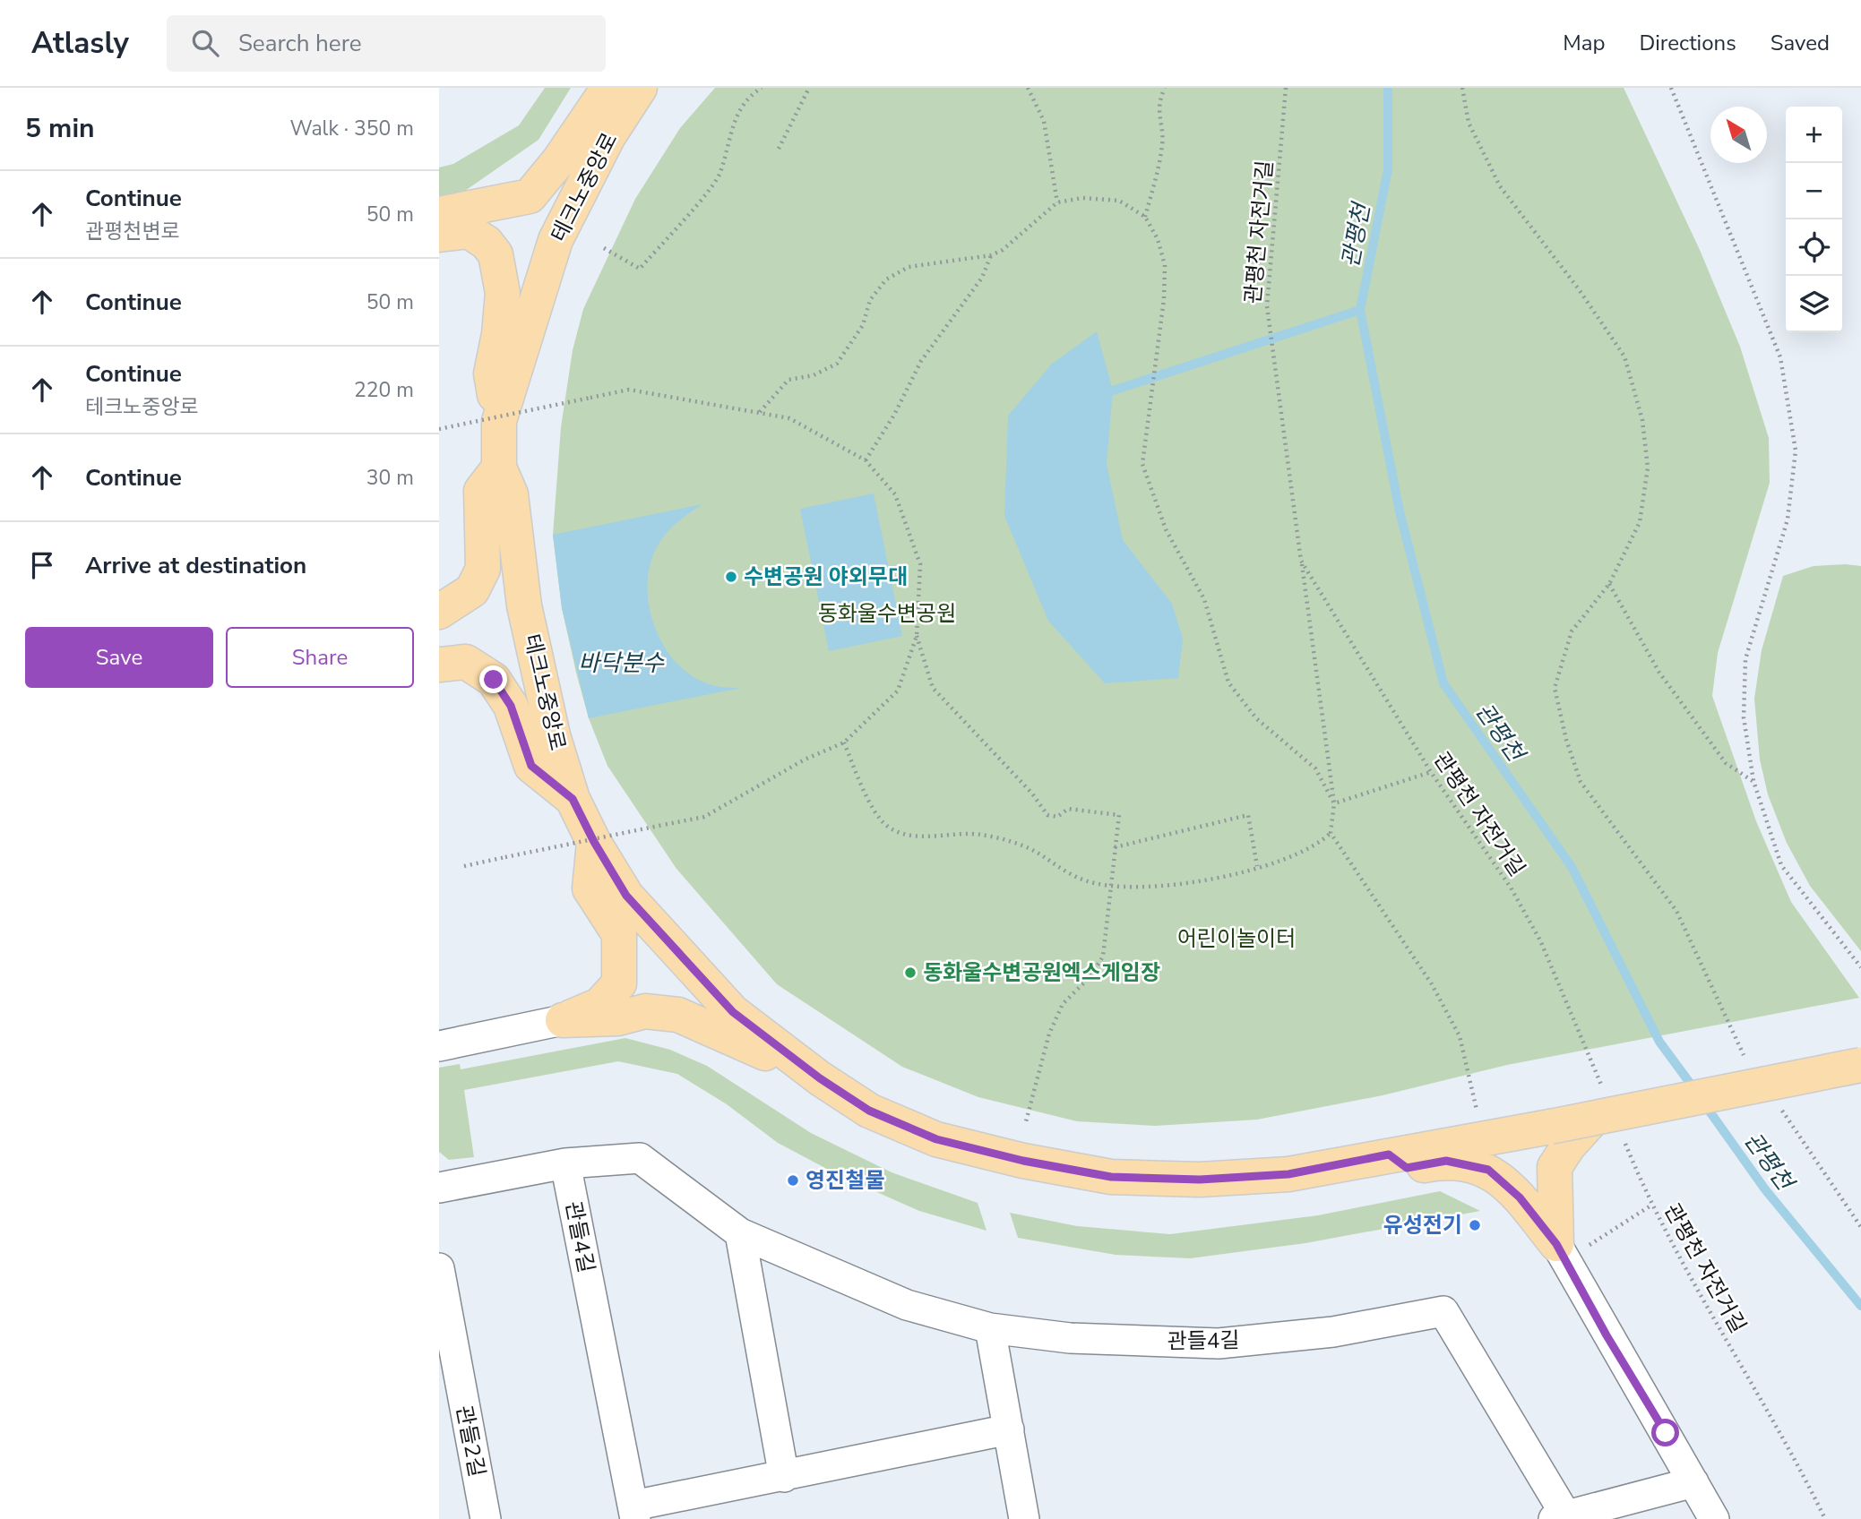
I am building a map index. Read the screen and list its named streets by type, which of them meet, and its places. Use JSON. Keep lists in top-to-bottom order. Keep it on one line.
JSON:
{"streets":{"main road":["테크노중앙로"],"street":["관들4길","관들2길"],"path":["관평천 자전거길"]},"crossings":[["테크노중앙로","관평천 자전거길"]],"water":["관평천","바닥분수"],"parks":["동화울수변공원","어린이놀이터"],"places":["수변공원 야외무대","동화울수변공원엑스게임장","영진철물","유성전기"],"north":"top left","page":{"header":"Atlasly","search":"Search here","nav":["Map","Directions","Saved"],"heading":["5 min","Walk · 350 m"],"map_buttons":["+","−"],"list":[["Continue","관평천변로","50 m"],["Continue","50 m"],["Continue","테크노중앙로","220 m"],["Continue","30 m"],"Arrive at destination"],"buttons":["Save","Share"]}}
